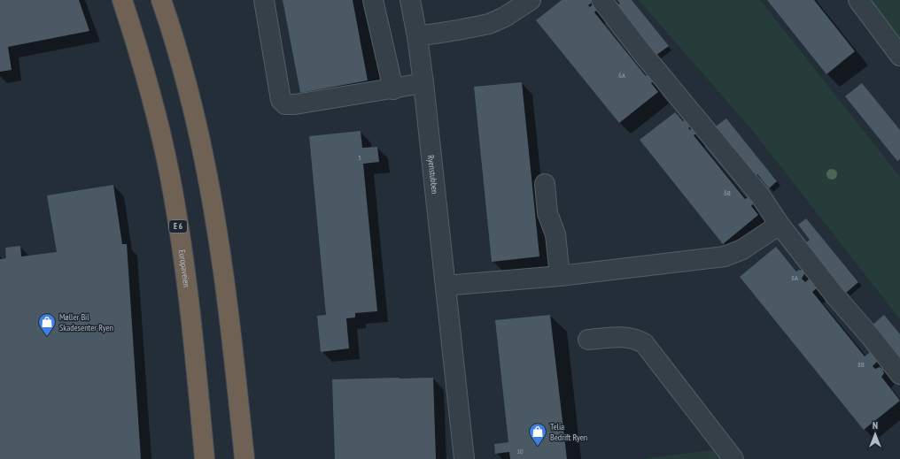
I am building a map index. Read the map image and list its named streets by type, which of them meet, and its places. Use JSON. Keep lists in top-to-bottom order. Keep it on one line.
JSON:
{"streets":{"highway":["E 6","Europaveien"],"street":["Ryenstubben"]},"places":{"shop":["Møller Bil Skadesenter Ryen","Telia Bedrift Ryen"]},"house_numbers":["6A","5","6B","8A","8B","10"],"north":"top"}
